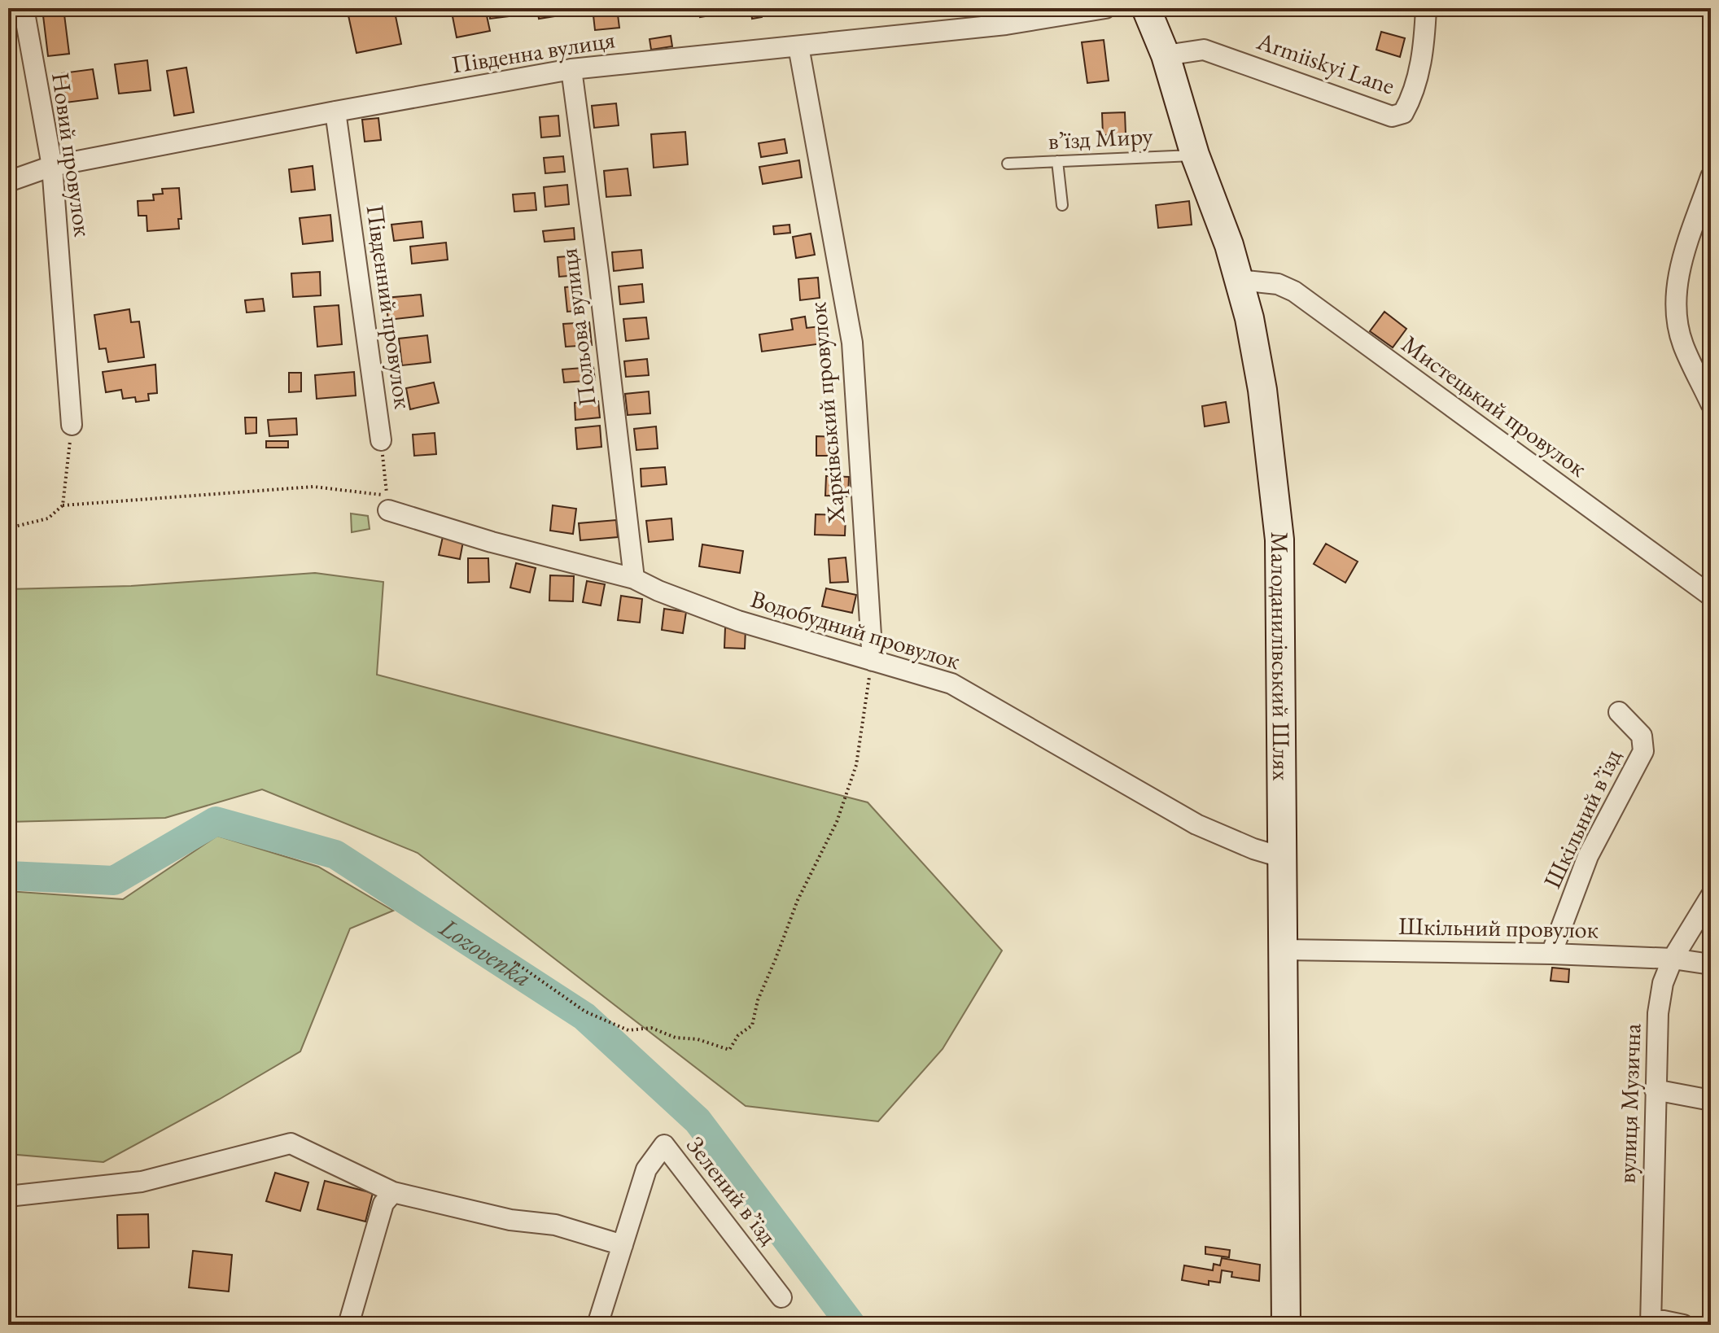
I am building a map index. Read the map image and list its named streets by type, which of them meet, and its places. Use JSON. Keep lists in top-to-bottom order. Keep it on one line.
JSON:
{"streets":{"main road":["Малоданилівський Шлях"],"street":["Південна вулиця","Armiiskyi Lane","Новий провулок","Південний провулок","Польова вулиця","Мистецький провулок","Харківський провулок","Водобудний провулок","Шкільний в’їзд","Шкільний провулок","вулиця Музична","Зелений в’їзд"],"lane":["в’їзд Миру"]},"crossings":[["Південна вулиця","Новий провулок"],["Південна вулиця","Південний провулок"],["Південна вулиця","Польова вулиця"],["Південна вулиця","Харківський провулок"],["Armiiskyi Lane","Малоданилівський Шлях"],["в’їзд Миру","Малоданилівський Шлях"],["Південний провулок","Водобудний провулок"],["Польова вулиця","Водобудний провулок"],["Мистецький провулок","Малоданилівський Шлях"],["Харківський провулок","Водобудний провулок"],["Водобудний провулок","Малоданилівський Шлях"],["Малоданилівський Шлях","Шкільний провулок"],["Шкільний в’їзд","Шкільний провулок"],["Шкільний провулок","вулиця Музична"]],"water":["Lozovenka"]}
